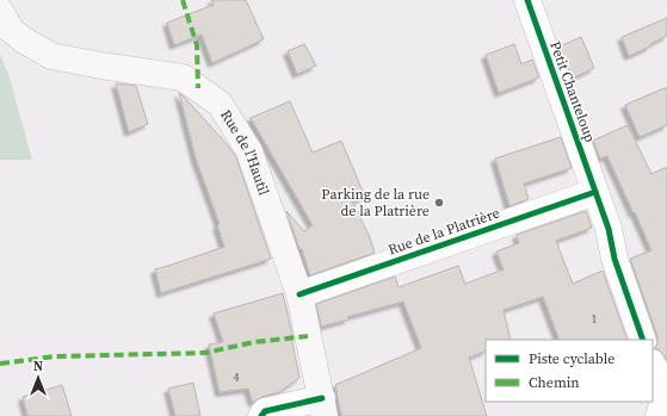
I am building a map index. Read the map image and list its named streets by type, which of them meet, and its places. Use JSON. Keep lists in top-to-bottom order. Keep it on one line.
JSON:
{"streets":{"main road":["Rue de l'Hautil"],"street":["Petit Chanteloup","Rue de la Platrière"]},"crossings":[["Petit Chanteloup","Rue de la Platrière"],["Rue de l'Hautil","Rue de la Platrière"]],"places":["Parking de la rue de la Platrière"],"house_numbers":["1","4"],"legend":["Piste cyclable","Chemin"],"north":"top"}
